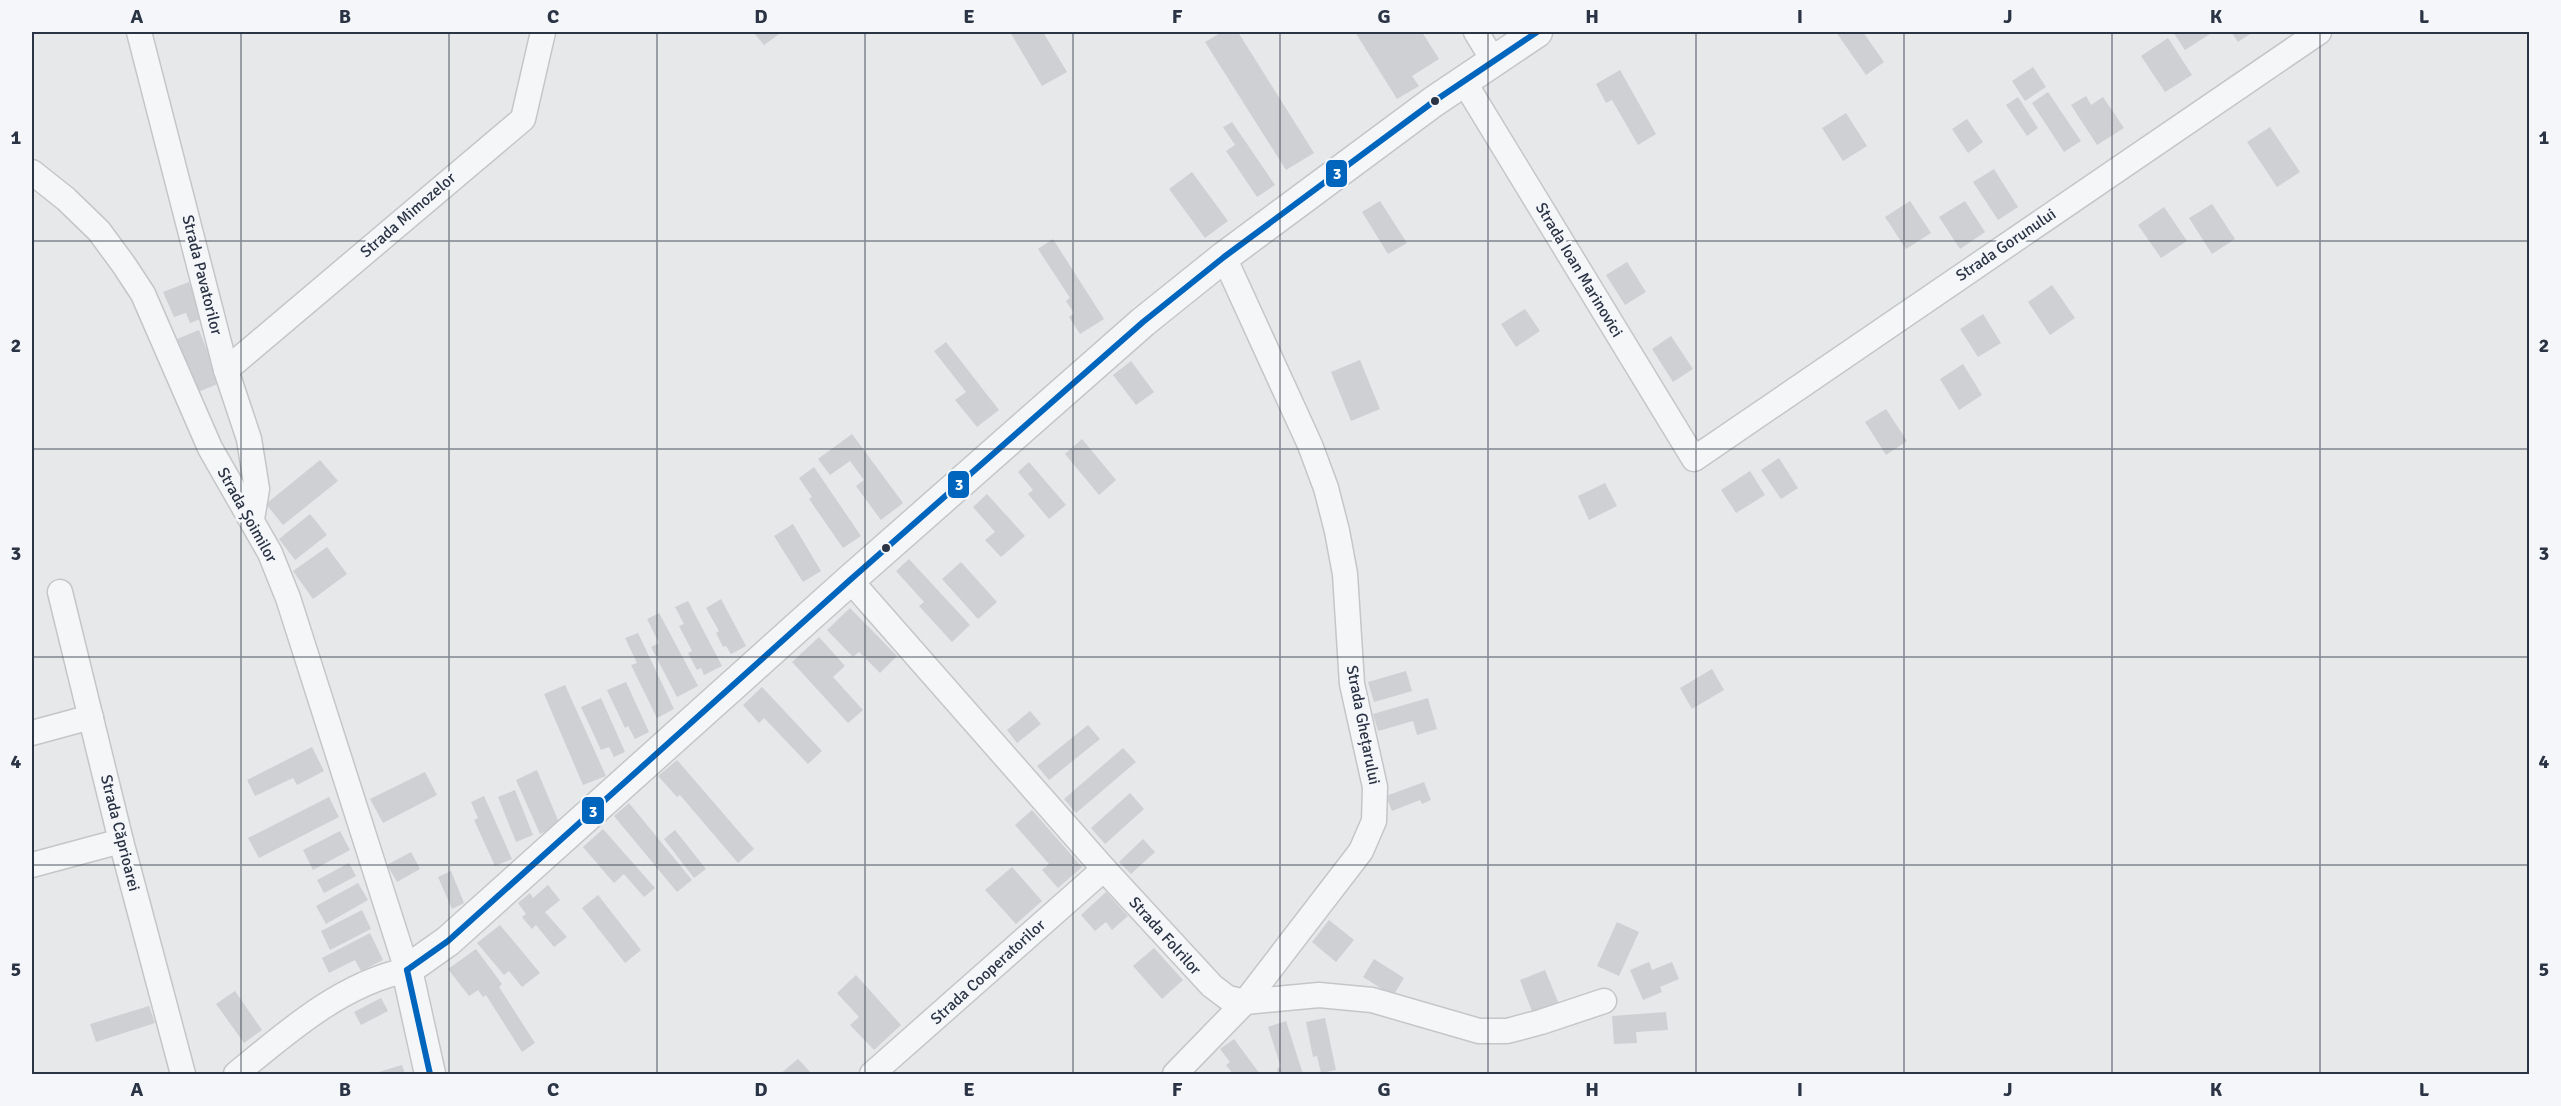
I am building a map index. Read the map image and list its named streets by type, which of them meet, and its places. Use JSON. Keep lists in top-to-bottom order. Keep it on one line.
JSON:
{"streets":{"street":["Strada Mimozelor","Strada Gorunului","Strada Ioan Marinovici","Strada Pavatorilor","Strada Șoimilor","Strada Ghețarului","Strada Căprioarei","Strada Folrilor","Strada Cooperatorilor"]},"crossings":[["Strada Mimozelor","Strada Pavatorilor"],["Strada Gorunului","Strada Ioan Marinovici"],["Strada Pavatorilor","Strada Șoimilor"],["Strada Ghețarului","Strada Folrilor"],["Strada Folrilor","Strada Cooperatorilor"]],"lines":["transit line 3"],"grid":{"columns":["A","B","C","D","E","F","G","H","I","J","K","L"],"rows":["1","2","3","4","5"]}}
